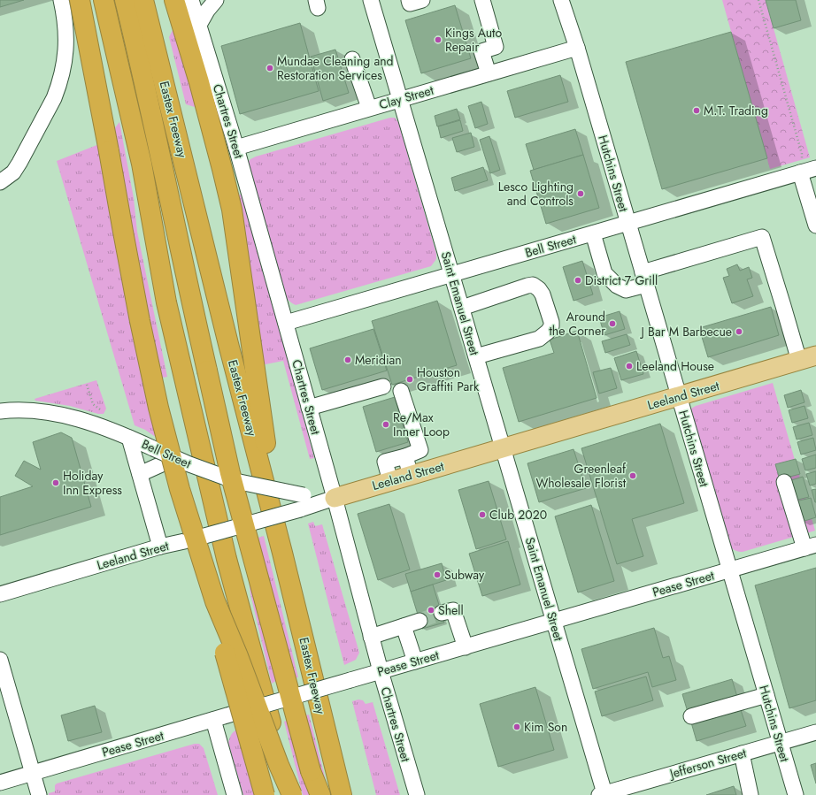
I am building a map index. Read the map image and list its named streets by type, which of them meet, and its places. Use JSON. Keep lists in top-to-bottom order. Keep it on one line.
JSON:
{"streets":{"highway":["Eastex Freeway"],"main road":["Leeland Street"],"street":["Clay Street","Chartres Street","Hutchins Street","Bell Street","Saint Emanuel Street","Pease Street","Jefferson Street"]},"crossings":[["Clay Street","Chartres Street"],["Clay Street","Hutchins Street"],["Clay Street","Saint Emanuel Street"],["Chartres Street","Bell Street"],["Chartres Street","Leeland Street"],["Chartres Street","Pease Street"],["Hutchins Street","Bell Street"],["Hutchins Street","Leeland Street"],["Hutchins Street","Pease Street"],["Hutchins Street","Jefferson Street"],["Bell Street","Saint Emanuel Street"],["Bell Street","Leeland Street"],["Saint Emanuel Street","Leeland Street"],["Saint Emanuel Street","Pease Street"],["Saint Emanuel Street","Jefferson Street"]],"places":["Kings Auto Repair","Mundae Cleaning and Restoration Services","M.T. Trading","Lesco Lighting and Controls","District 7 Grill","Around the Corner","J Bar M Barbecue","Meridian","Leeland House","Houston Graffiti Park","Re/Max Inner Loop","Greenleaf Wholesale Florist","Holiday Inn Express","Club 2020","Subway","Shell","Kim Son"]}
